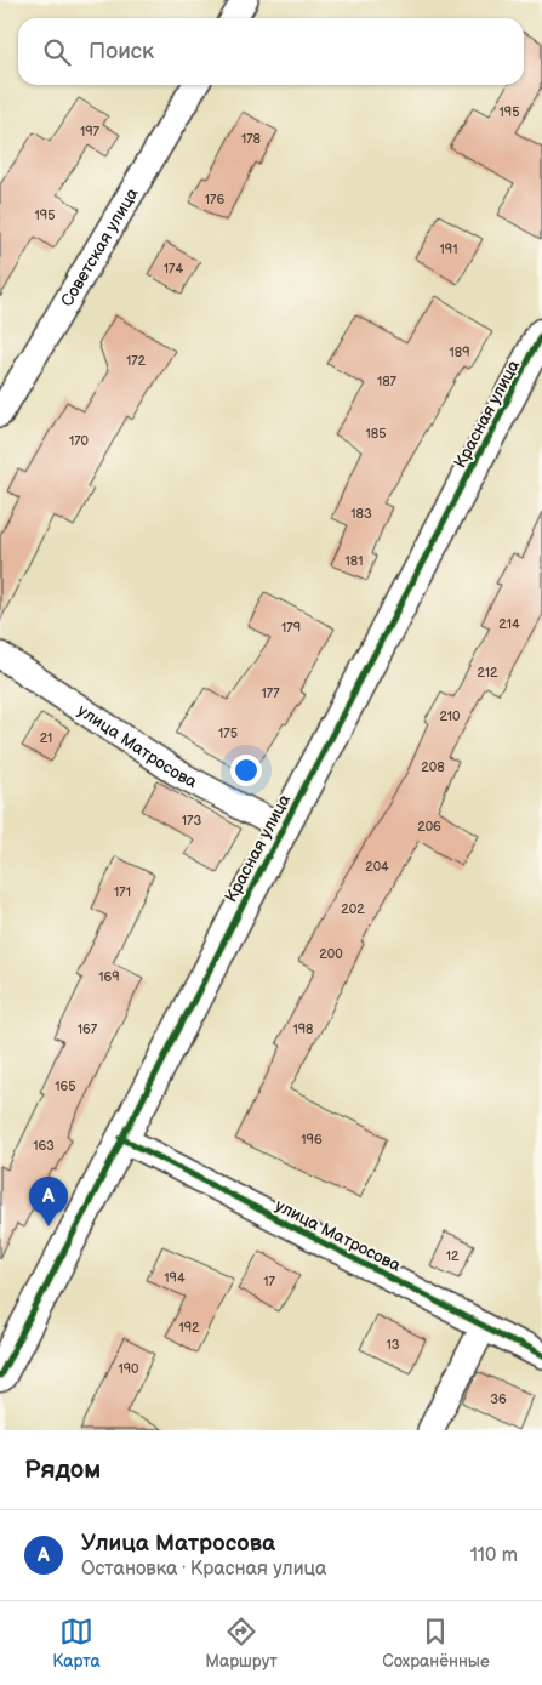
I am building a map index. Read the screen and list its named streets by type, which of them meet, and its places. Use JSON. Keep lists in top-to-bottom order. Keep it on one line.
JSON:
{"streets":{"street":["Советская улица","Красная улица","улица Матросова"]},"crossings":[["Красная улица","улица Матросова"]],"house_numbers":["195","197","178","176","195","191","174","189","172","187","185","170","183","181","214","179","212","177","210","175","21","208","173","206","204","171","202","200","169","167","198","165","196","163","12","194","17","192","13","190","36"],"page":{"search":"Поиск","pins":"A","heading":"Рядом","list":[{"mark":"A","name":"Улица Матросова","note":"Остановка · Красная улица","value":"110 m"}],"nav":["Карта","Маршрут","Сохранённые"]}}
